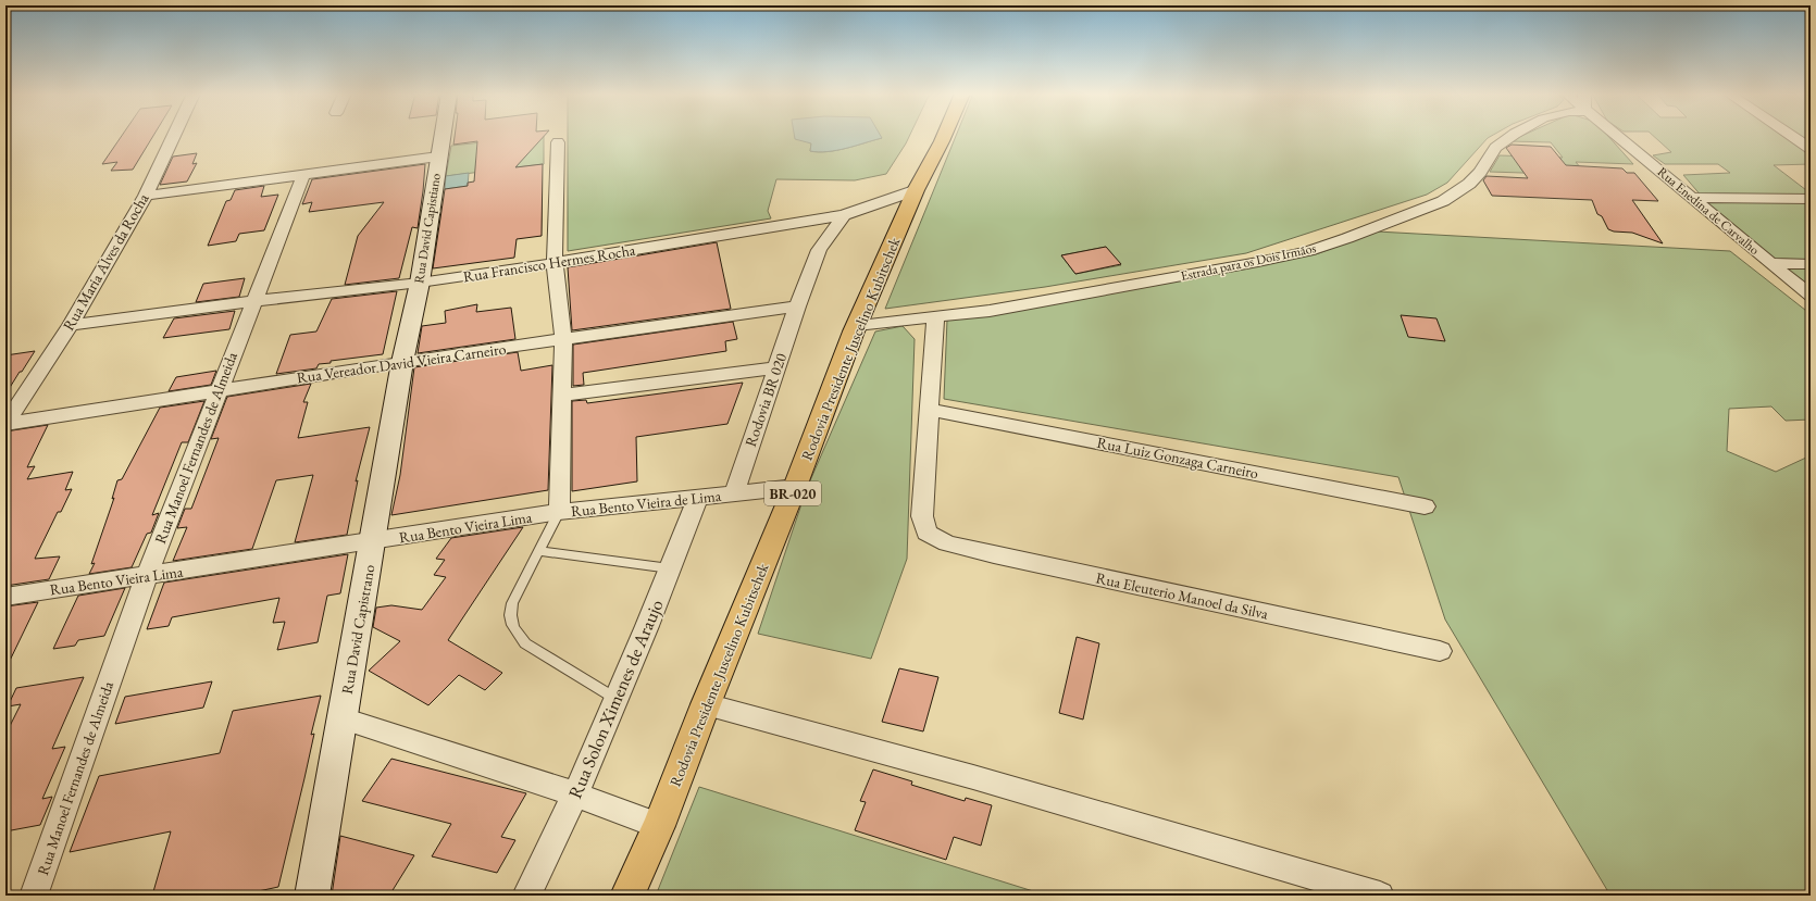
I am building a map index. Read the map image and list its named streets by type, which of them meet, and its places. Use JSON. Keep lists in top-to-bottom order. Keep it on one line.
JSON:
{"streets":{"highway":["Rodovia Presidente Juscelino Kubitschek","BR-020"],"street":["Rua Enedina de Carvalho","Rua David Capistiano","Rua Maria Alves da Rocha","Estrada para os Dois Irmãos","Rua Francisco Hermes Rocha","Rua Vereador David Vieira Carneiro","Rodovia BR 020","Rua Manoel Fernandes de Almeida","Rua Luiz Gonzaga Carneiro","Rua Bento Vieira de Lima","Rua Bento Vieira Lima","Rua Eleuterio Manoel da Silva","Rua David Capistrano","Rua Solon Ximenes de Araujo"]},"crossings":[["Rua David Capistiano","Rua Francisco Hermes Rocha"],["Rua David Capistiano","Rua Vereador David Vieira Carneiro"],["Rua David Capistiano","Rua David Capistrano"],["Rua Maria Alves da Rocha","Rua Francisco Hermes Rocha"],["Rua Maria Alves da Rocha","Rua Vereador David Vieira Carneiro"],["Estrada para os Dois Irmãos","Rodovia Presidente Juscelino Kubitschek"],["Rua Francisco Hermes Rocha","Rodovia Presidente Juscelino Kubitschek"],["Rua Francisco Hermes Rocha","Rodovia BR 020"],["Rua Francisco Hermes Rocha","Rua Manoel Fernandes de Almeida"],["Rodovia Presidente Juscelino Kubitschek","Rua Bento Vieira de Lima"],["Rua Vereador David Vieira Carneiro","Rodovia BR 020"],["Rua Vereador David Vieira Carneiro","Rua Manoel Fernandes de Almeida"],["Rua Vereador David Vieira Carneiro","Rua David Capistrano"],["Rodovia BR 020","Rua Bento Vieira de Lima"],["Rua Manoel Fernandes de Almeida","Rua Bento Vieira Lima"],["Rua Luiz Gonzaga Carneiro","Rua Eleuterio Manoel da Silva"],["Rua Bento Vieira de Lima","Rua Bento Vieira Lima"],["Rua Bento Vieira de Lima","Rua Solon Ximenes de Araujo"],["Rua Bento Vieira Lima","Rua David Capistrano"]]}
